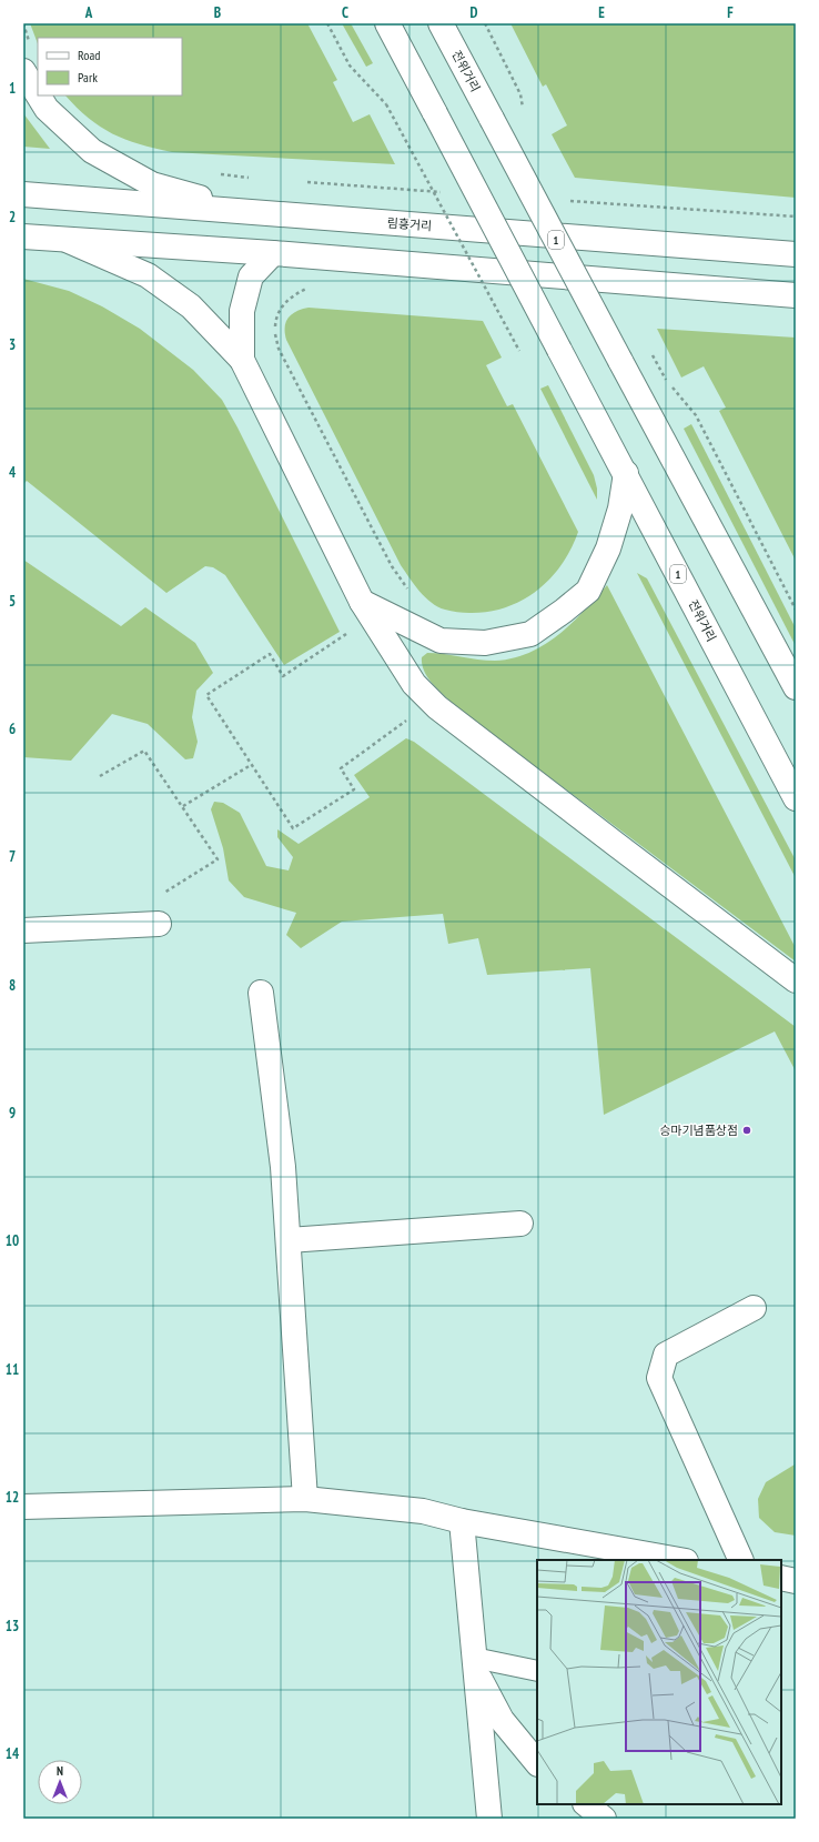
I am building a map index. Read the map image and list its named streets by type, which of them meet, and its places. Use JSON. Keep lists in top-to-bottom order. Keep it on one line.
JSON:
{"streets":{"main road":["전위거리","림흥거리","1"]},"crossings":[["전위거리","1"]],"places":["승마기념품상점"],"legend":["Road","Park"],"north":"top","grid":{"columns":["A","B","C","D","E","F"],"rows":["1","2","3","4","5","6","7","8","9","10","11","12","13","14"]}}
